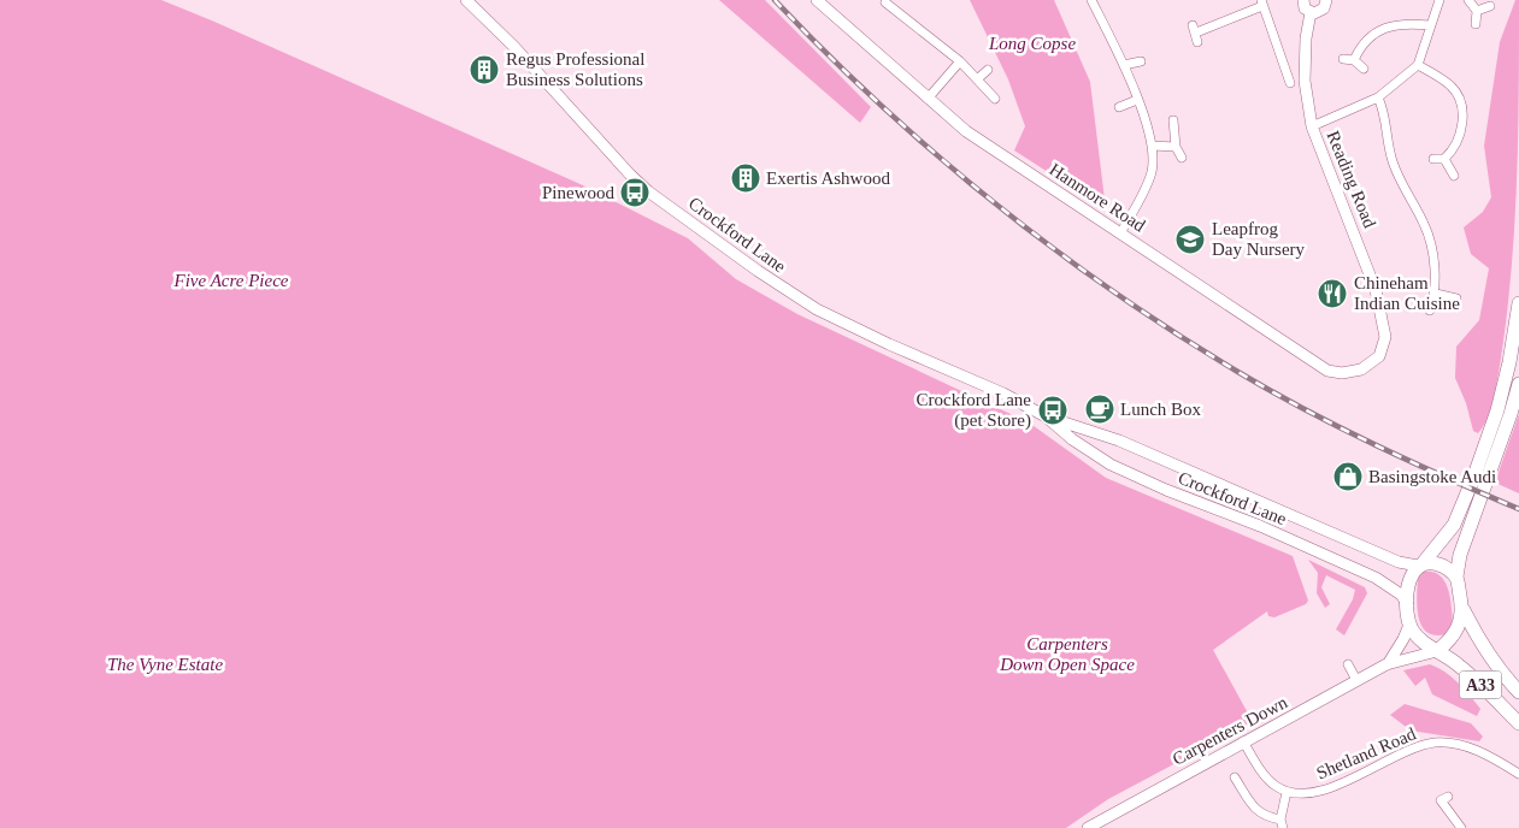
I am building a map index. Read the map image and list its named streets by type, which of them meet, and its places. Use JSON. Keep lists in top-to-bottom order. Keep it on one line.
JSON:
{"streets":{"highway":["A33"],"street":["Reading Road","Hanmore Road","Crockford Lane","Carpenters Down","Shetland Road"]},"crossings":[["Reading Road","Hanmore Road"],["Crockford Lane","A33"],["Crockford Lane","Carpenters Down"],["A33","Carpenters Down"]],"parks":["Long Copse","Five Acre Piece","Carpenters Down Open Space","The Vyne Estate"],"places":{"building":["Regus Professional Business Solutions","Exertis Ashwood"],"bus stop":["Pinewood","Crockford Lane (pet Store)"],"school or university":["Leapfrog Day Nursery"],"restaurant":["Chineham Indian Cuisine"],"cafe":["Lunch Box"],"shop":["Basingstoke Audi"]}}
